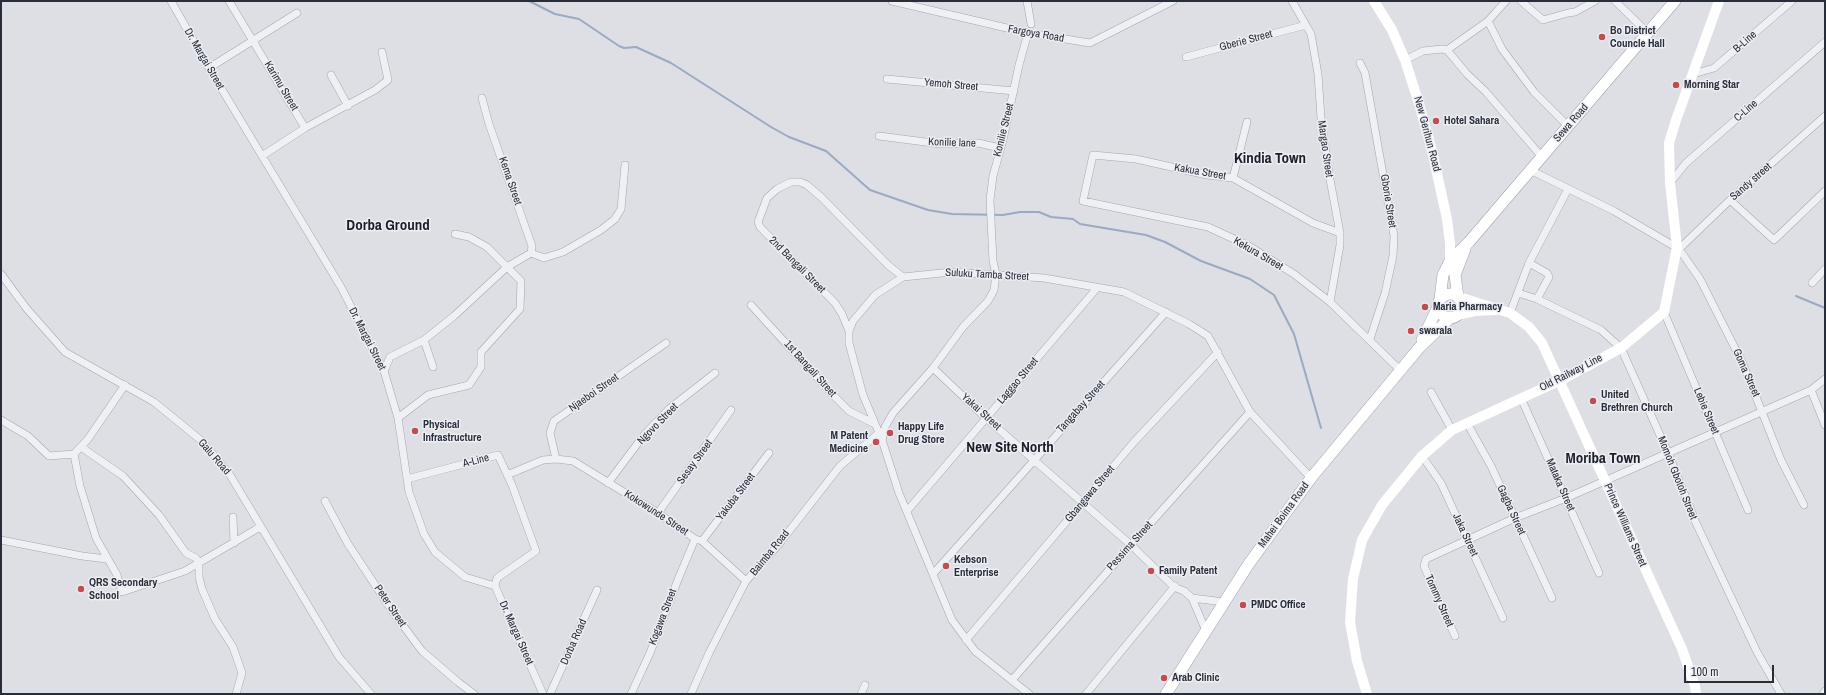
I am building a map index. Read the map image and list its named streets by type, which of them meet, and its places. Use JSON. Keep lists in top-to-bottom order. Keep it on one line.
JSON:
{"streets":{"main road":["Sewa Road","Mahei Boima Road"],"street":["Fargoya Road","Gberie Street","B-Line","Dr. Margai Street","Yemoh Street","Karimu Street","C-Line","Konilie Street","New Gerihun Road","Konilie lane","Margao Street","Kakua Street","Kema Street","Sandy street","Gborie Street","Kekura Street","2nd Bangali Street","Suluku Tamba Street","1st Bangali Street","Old Railway Line","Goma Street","Laggao Street","Njaeboi Street","Tangabay Street","Lebie Street","Yakai Street","Ngovo Street","Galu Road","A-Line","Sesay Street","Momoh Gbotoh Street","Mataka Street","Gbangawa Street","Yakuba Street","Gagba Street","Kokowunde Street","Prince Williams Street","Jaka Street","Pessima Street","Baimba Road","Tommy Street","Peter Street","Kogawa Street","Dorba Road"]},"crossings":[["Fargoya Road","Konilie Street"],["Gberie Street","Margao Street"],["Dr. Margai Street","A-Line"],["Yemoh Street","Konilie Street"],["Konilie Street","Konilie lane"],["Konilie Street","Suluku Tamba Street"],["Margao Street","Kakua Street"],["Margao Street","Kekura Street"],["Kakua Street","Kekura Street"],["Sandy street","Goma Street"],["Gborie Street","Kekura Street"],["Kekura Street","Mahei Boima Road"],["2nd Bangali Street","Suluku Tamba Street"],["Suluku Tamba Street","Laggao Street"],["Suluku Tamba Street","Tangabay Street"],["Suluku Tamba Street","Gbangawa Street"],["Suluku Tamba Street","Mahei Boima Road"],["Suluku Tamba Street","Pessima Street"],["Old Railway Line","Lebie Street"],["Old Railway Line","Momoh Gbotoh Street"],["Old Railway Line","Mataka Street"],["Old Railway Line","Gagba Street"],["Old Railway Line","Prince Williams Street"],["Old Railway Line","Jaka Street"],["Laggao Street","Yakai Street"],["Njaeboi Street","Kokowunde Street"],["Tangabay Street","Yakai Street"],["Yakai Street","Gbangawa Street"],["Yakai Street","Mahei Boima Road"],["Yakai Street","Pessima Street"],["Ngovo Street","Kokowunde Street"],["Sesay Street","Kokowunde Street"],["Yakuba Street","Kokowunde Street"],["Yakuba Street","Kogawa Street"],["Kokowunde Street","Baimba Road"],["Kokowunde Street","Kogawa Street"],["Jaka Street","Tommy Street"]],"districts":["Kindia Town","Dorba Ground","New Site North","Moriba Town"],"places":["Bo District Councle Hall","Morning Star","Hotel Sahara","Maria Pharmacy","swarala","United Brethren Church","Physical Infrastructure","Happy Life Drug Store","M Patent Medicine","Kebson Enterprise","Family Patent","QRS Secondary School","PMDC Office","Arab Clinic"],"scale_bar":"100 m"}
